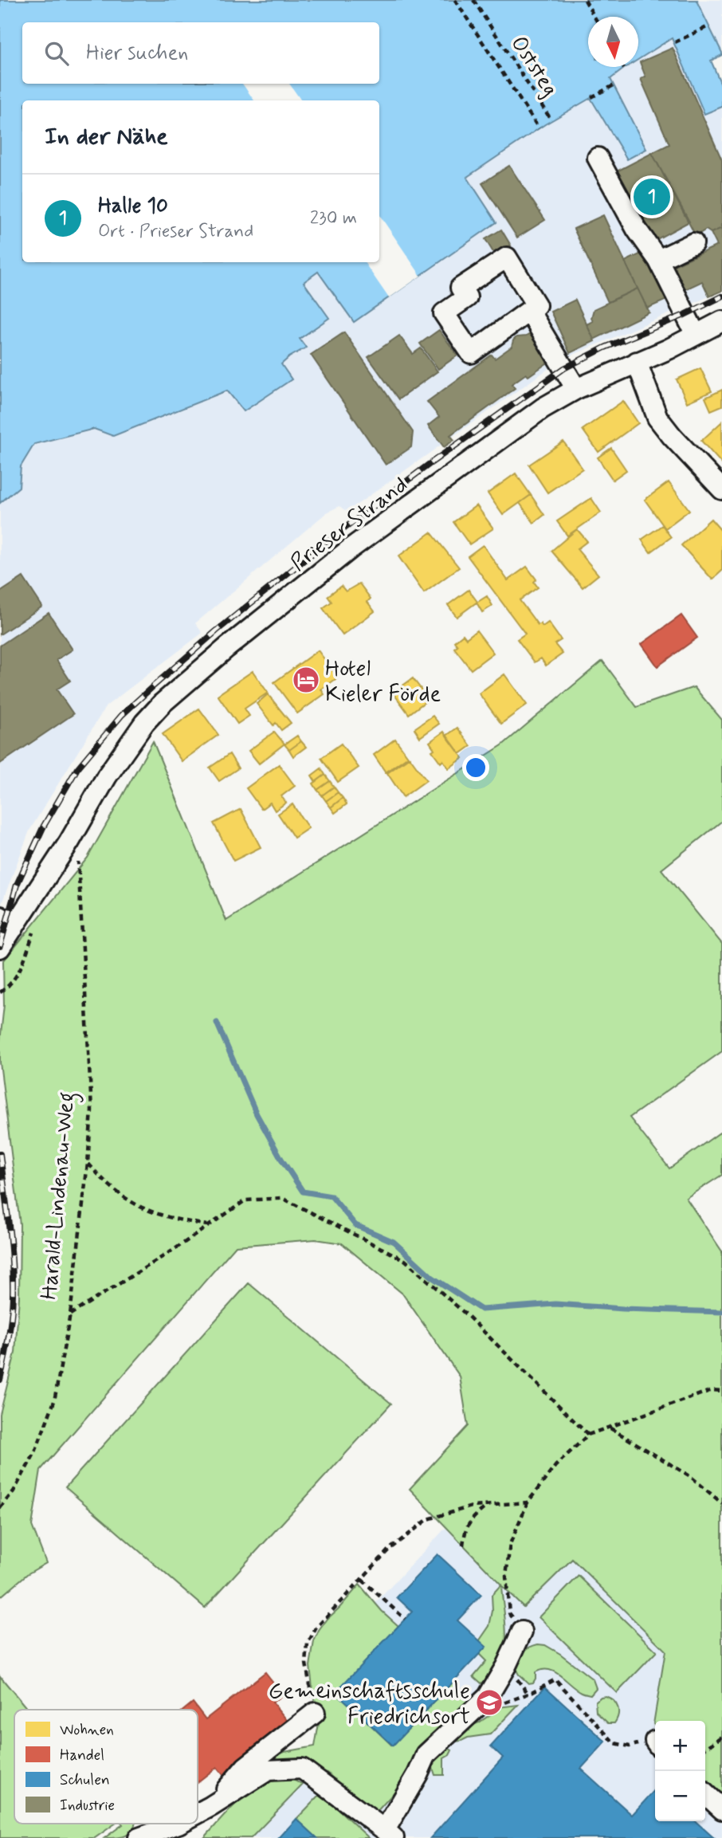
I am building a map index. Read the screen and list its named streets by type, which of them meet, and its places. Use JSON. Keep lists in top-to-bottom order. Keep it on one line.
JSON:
{"streets":{"street":["Prieser Strand"],"path":["Oststeg","Harald-Lindenau-Weg"]},"crossings":[["Prieser Strand","Harald-Lindenau-Weg"]],"places":{"hotel":["Hotel Kieler Förde"],"school or university":["Gemeinschaftsschule Friedrichsort"]},"legend":["Wohnen","Handel","Schulen","Industrie"],"north":"bottom","page":{"search":"Hier suchen","heading":"In der Nähe","list":[{"mark":"1","name":"Halle 10","note":"Ort · Prieser Strand","value":"230 m"}],"pins":"1","map_buttons":["+","−"]}}
